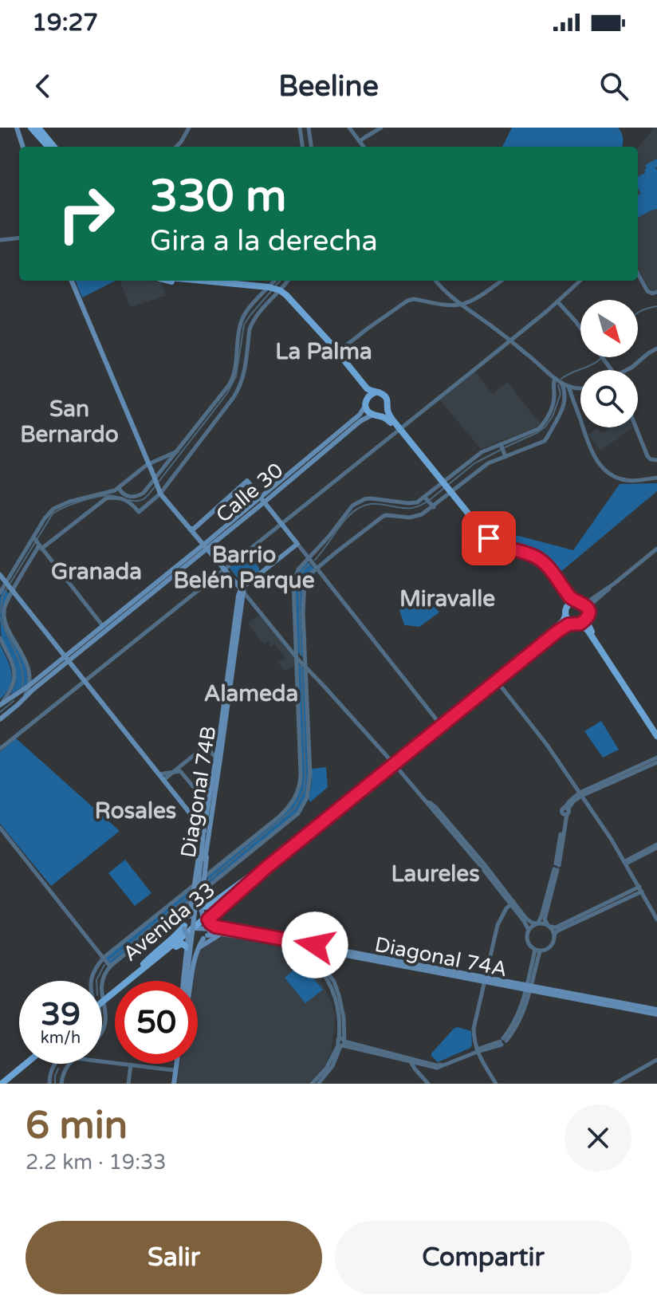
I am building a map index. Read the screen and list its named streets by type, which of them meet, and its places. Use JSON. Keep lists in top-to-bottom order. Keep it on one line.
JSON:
{"streets":{"main road":["Calle 30","Diagonal 74B","Avenida 33","Diagonal 74A"]},"crossings":[["Diagonal 74B","Avenida 33"]],"districts":["La Palma","San Bernardo","Barrio Belén Parque","Granada","Miravalle","Alameda","Rosales","Laureles"],"north":"bottom right","page":{"status":"19:27","header":"Beeline","turn":["330 m","Gira a la derecha"],"speed":"39 km/h","limit":"50","heading":["6 min","2.2 km · 19:33"],"buttons":["Salir","Compartir"]}}
